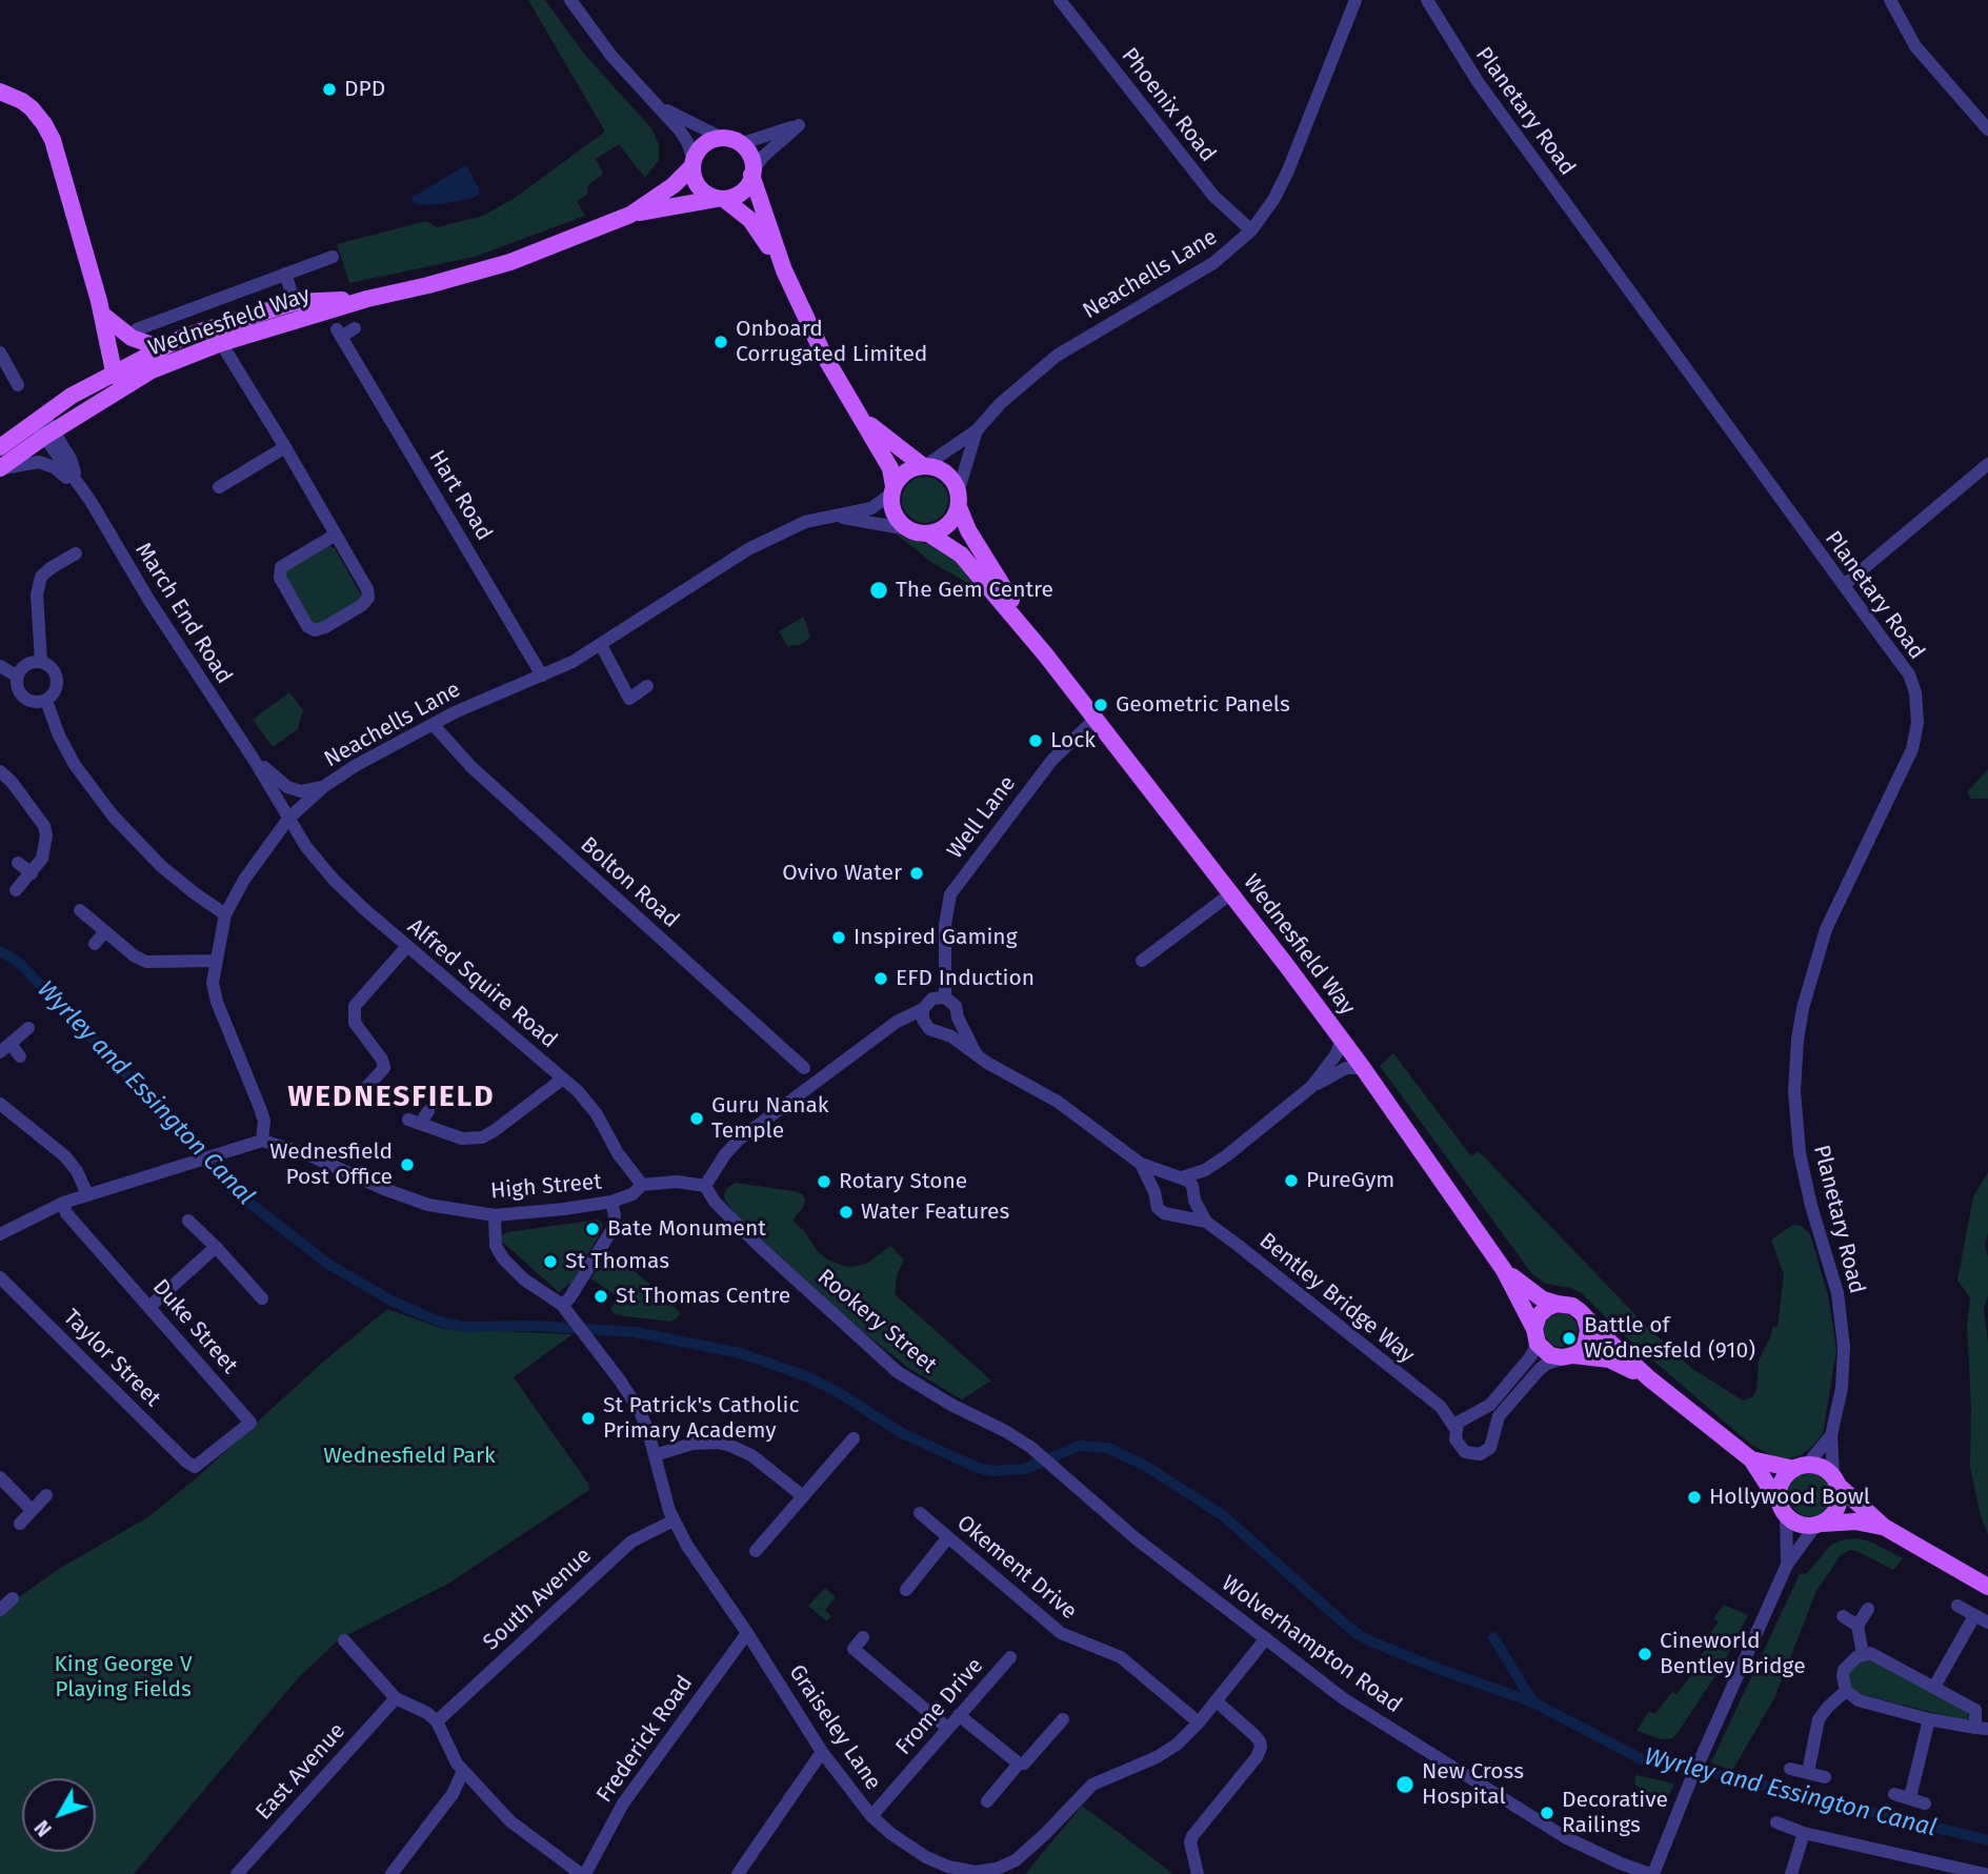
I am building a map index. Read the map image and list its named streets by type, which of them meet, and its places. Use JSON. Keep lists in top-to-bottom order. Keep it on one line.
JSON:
{"streets":{"main road":["Wednesfield Way"],"street":["Phoenix Road","Planetary Road","Neachells Lane","Hart Road","March End Road","Well Lane","Bolton Road","Alfred Squire Road","High Street","Bentley Bridge Way","Rookery Street","Duke Street","Taylor Street","Okement Drive","South Avenue","Wolverhampton Road","Frome Drive","Graiseley Lane","Frederick Road","East Avenue"]},"crossings":[["Phoenix Road","Neachells Lane"],["Neachells Lane","Wednesfield Way"],["Neachells Lane","Hart Road"],["Neachells Lane","March End Road"],["Neachells Lane","Bolton Road"],["Neachells Lane","Alfred Squire Road"],["Neachells Lane","High Street"],["Wednesfield Way","March End Road"],["Wednesfield Way","Well Lane"],["March End Road","Alfred Squire Road"],["Alfred Squire Road","High Street"],["High Street","Rookery Street"],["High Street","Graiseley Lane"],["Rookery Street","Wolverhampton Road"],["Duke Street","Taylor Street"],["Okement Drive","Graiseley Lane"],["South Avenue","Graiseley Lane"],["Wolverhampton Road","Graiseley Lane"],["Frome Drive","Graiseley Lane"],["Graiseley Lane","Frederick Road"]],"districts":["WEDNESFIELD"],"water":["Wyrley and Essington Canal"],"parks":["Wednesfield Park","King George V Playing Fields"],"places":["DPD","Onboard Corrugated Limited","The Gem Centre","Geometric Panels","Lock","Ovivo Water","Inspired Gaming","EFD Induction","Guru Nanak Temple","Wednesfield Post Office","PureGym","Rotary Stone","Water Features","Bate Monument","St Thomas","St Thomas Centre","Battle of Wōdnesfeld (910)","St Patrick's Catholic Primary Academy","Hollywood Bowl","Cineworld Bentley Bridge","New Cross Hospital","Decorative Railings"],"north":"bottom left"}
